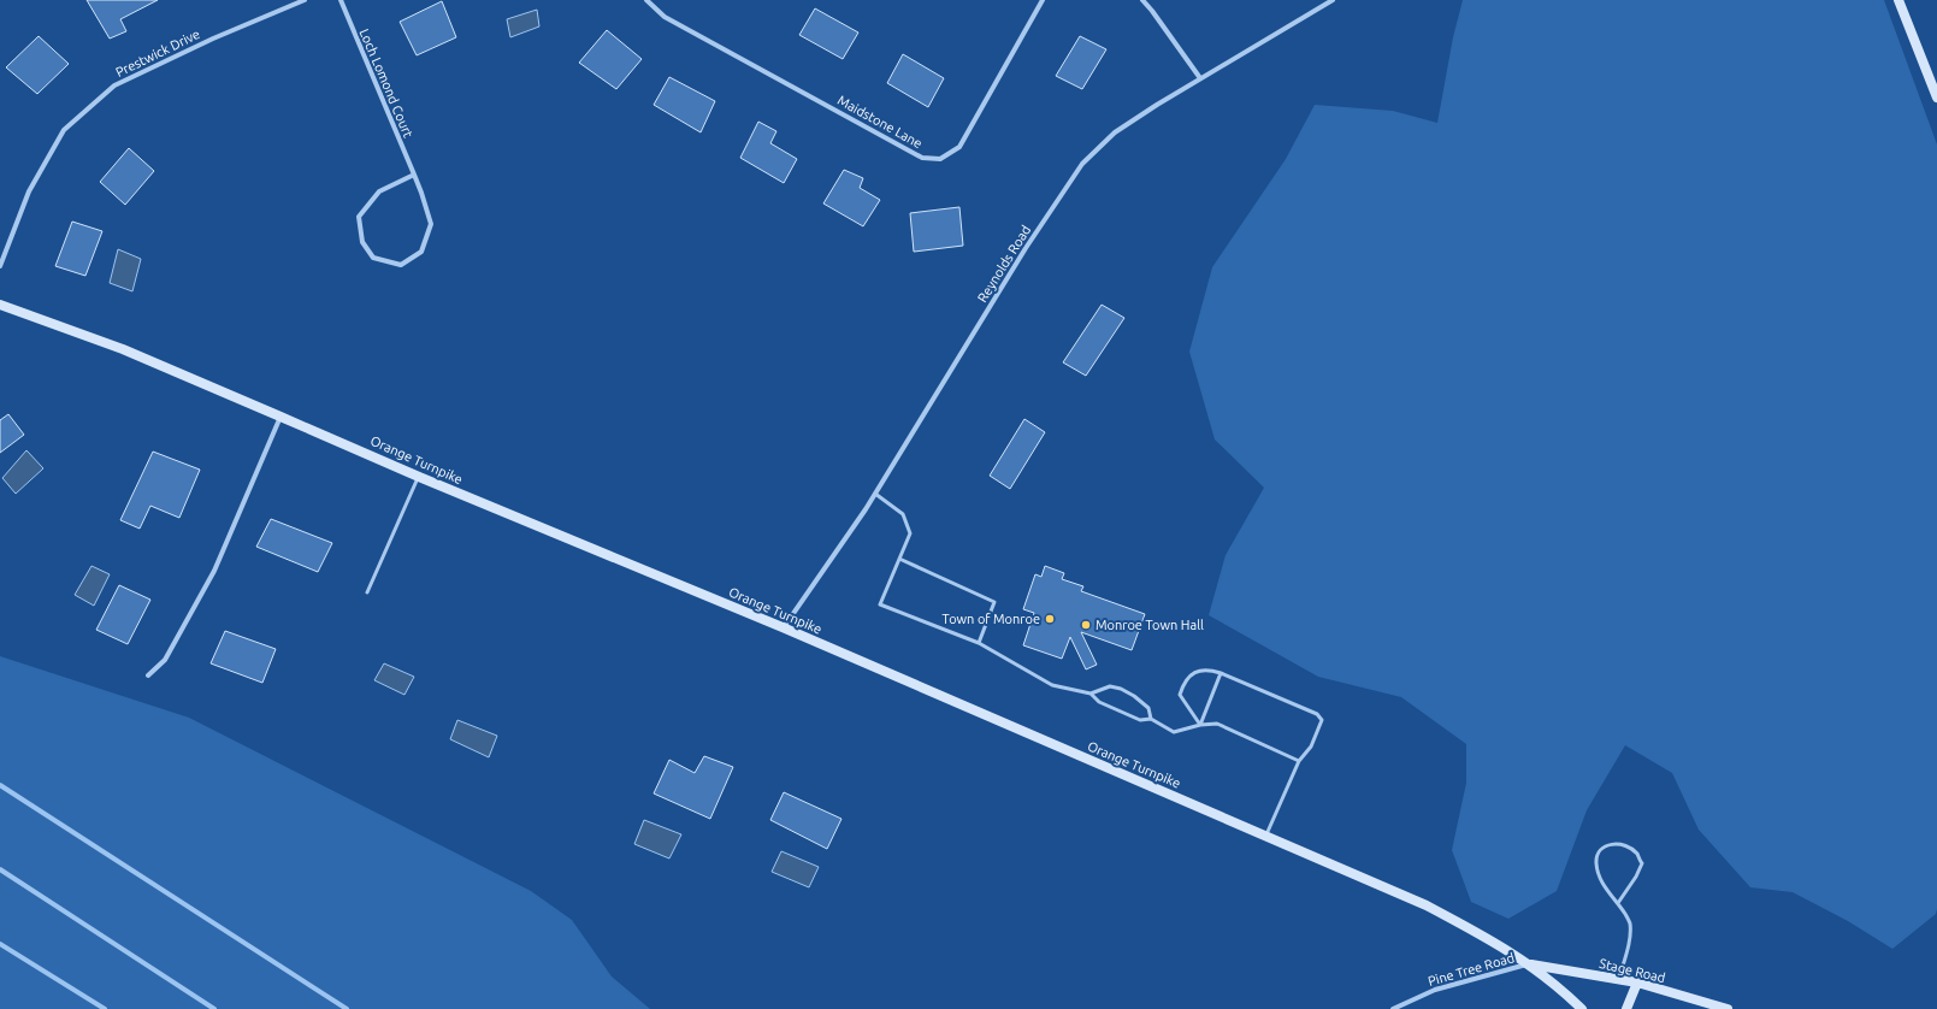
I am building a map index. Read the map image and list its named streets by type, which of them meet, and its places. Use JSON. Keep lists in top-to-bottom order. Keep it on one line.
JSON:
{"streets":{"main road":["Orange Turnpike","Stage Road"],"street":["Prestwick Drive","Loch Lomond Court","Maidstone Lane","Reynolds Road","Pine Tree Road"]},"crossings":[["Reynolds Road","Orange Turnpike"],["Orange Turnpike","Pine Tree Road"],["Orange Turnpike","Stage Road"],["Pine Tree Road","Stage Road"]],"places":["Town of Monroe","Monroe Town Hall"]}
